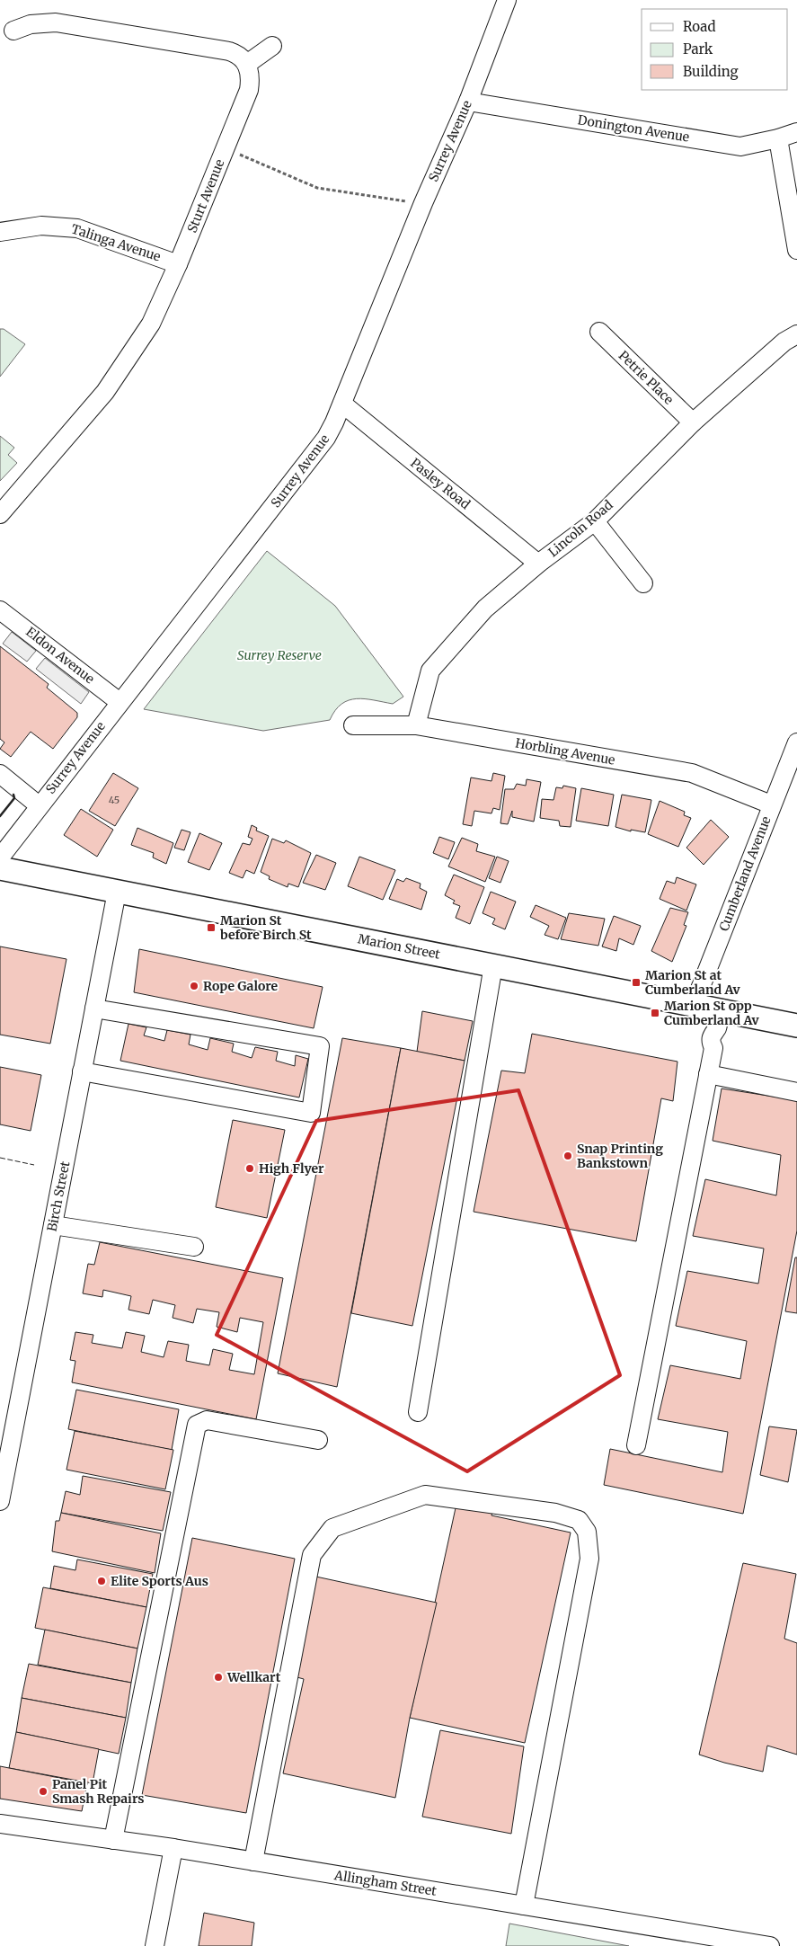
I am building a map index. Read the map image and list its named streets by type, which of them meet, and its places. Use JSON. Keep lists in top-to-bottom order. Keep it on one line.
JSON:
{"streets":{"main road":["Marion Street"],"street":["Donington Avenue","Surrey Avenue","Sturt Avenue","Talinga Avenue","Petrie Place","Pasley Road","Lincoln Road","Eldon Avenue","Horbling Avenue","Cumberland Avenue","Birch Street","Allingham Street"]},"crossings":[["Donington Avenue","Surrey Avenue"],["Surrey Avenue","Pasley Road"],["Surrey Avenue","Eldon Avenue"],["Sturt Avenue","Talinga Avenue"],["Petrie Place","Lincoln Road"],["Pasley Road","Lincoln Road"],["Lincoln Road","Horbling Avenue"],["Horbling Avenue","Cumberland Avenue"],["Cumberland Avenue","Marion Street"],["Marion Street","Birch Street"]],"parks":["Surrey Reserve"],"places":{"transit":["Marion St before Birch St","Marion St at Cumberland Av","Marion St opp Cumberland Av"],"other":["Rope Galore","Snap Printing Bankstown","High Flyer","Elite Sports Aus","Wellkart","Panel Pit Smash Repairs"]},"house_numbers":["45"],"legend":["Road","Park","Building"]}
